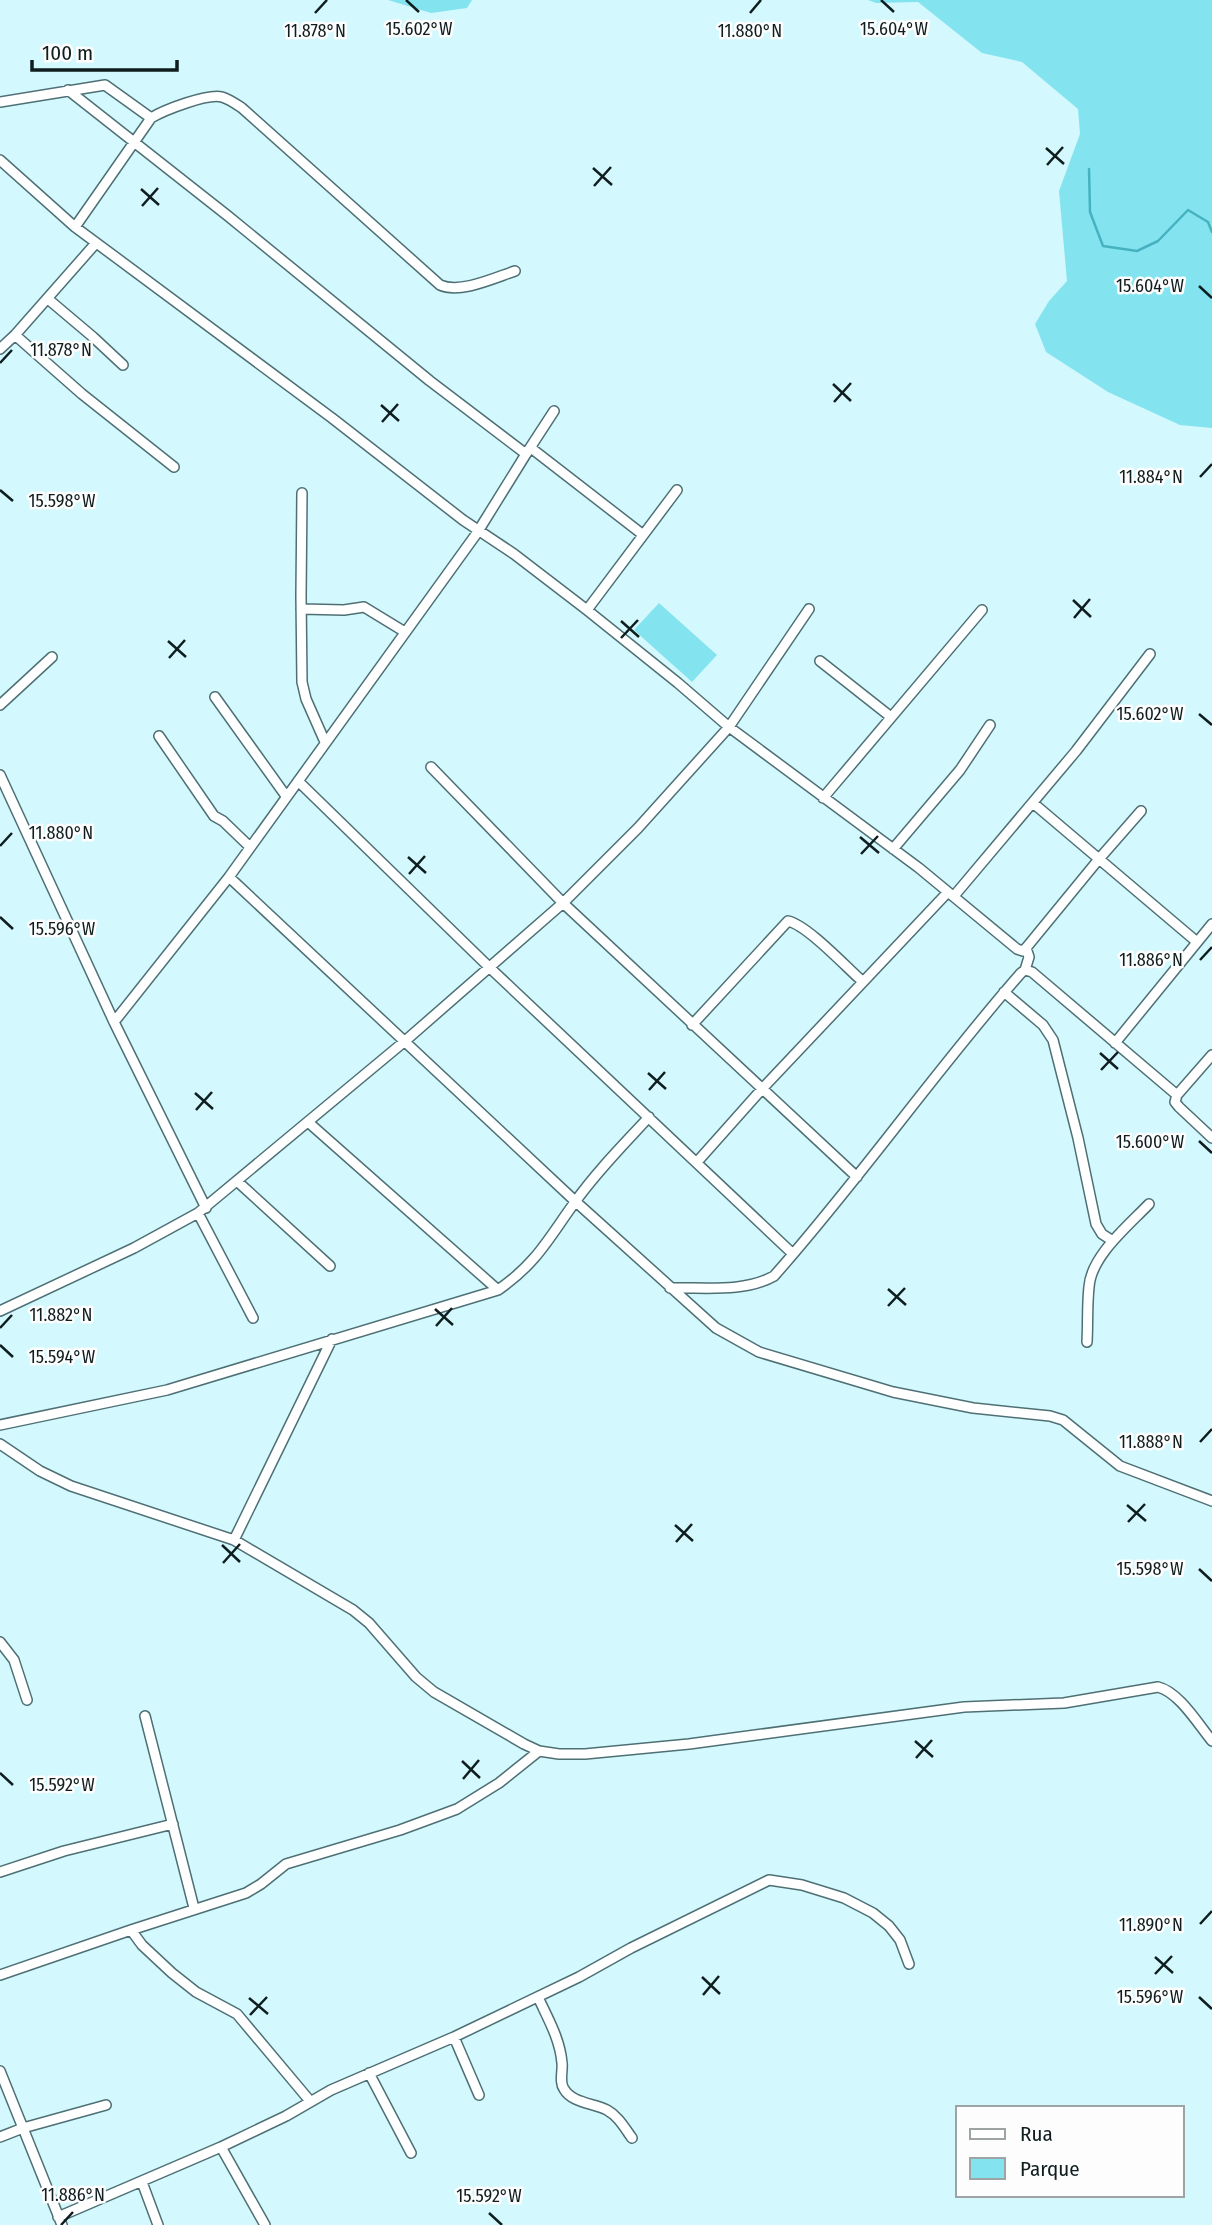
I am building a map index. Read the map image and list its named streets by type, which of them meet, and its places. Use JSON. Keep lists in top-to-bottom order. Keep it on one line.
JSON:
{"legend":["Rua","Parque"],"scale_bar":"100 m","coordinates":["15.602°W","15.604°W","11.878°N","11.880°N","11.884°N","15.598°W","15.596°W","11.886°N","15.600°W","11.882°N","15.594°W","11.888°N","15.592°W","11.890°N"]}
